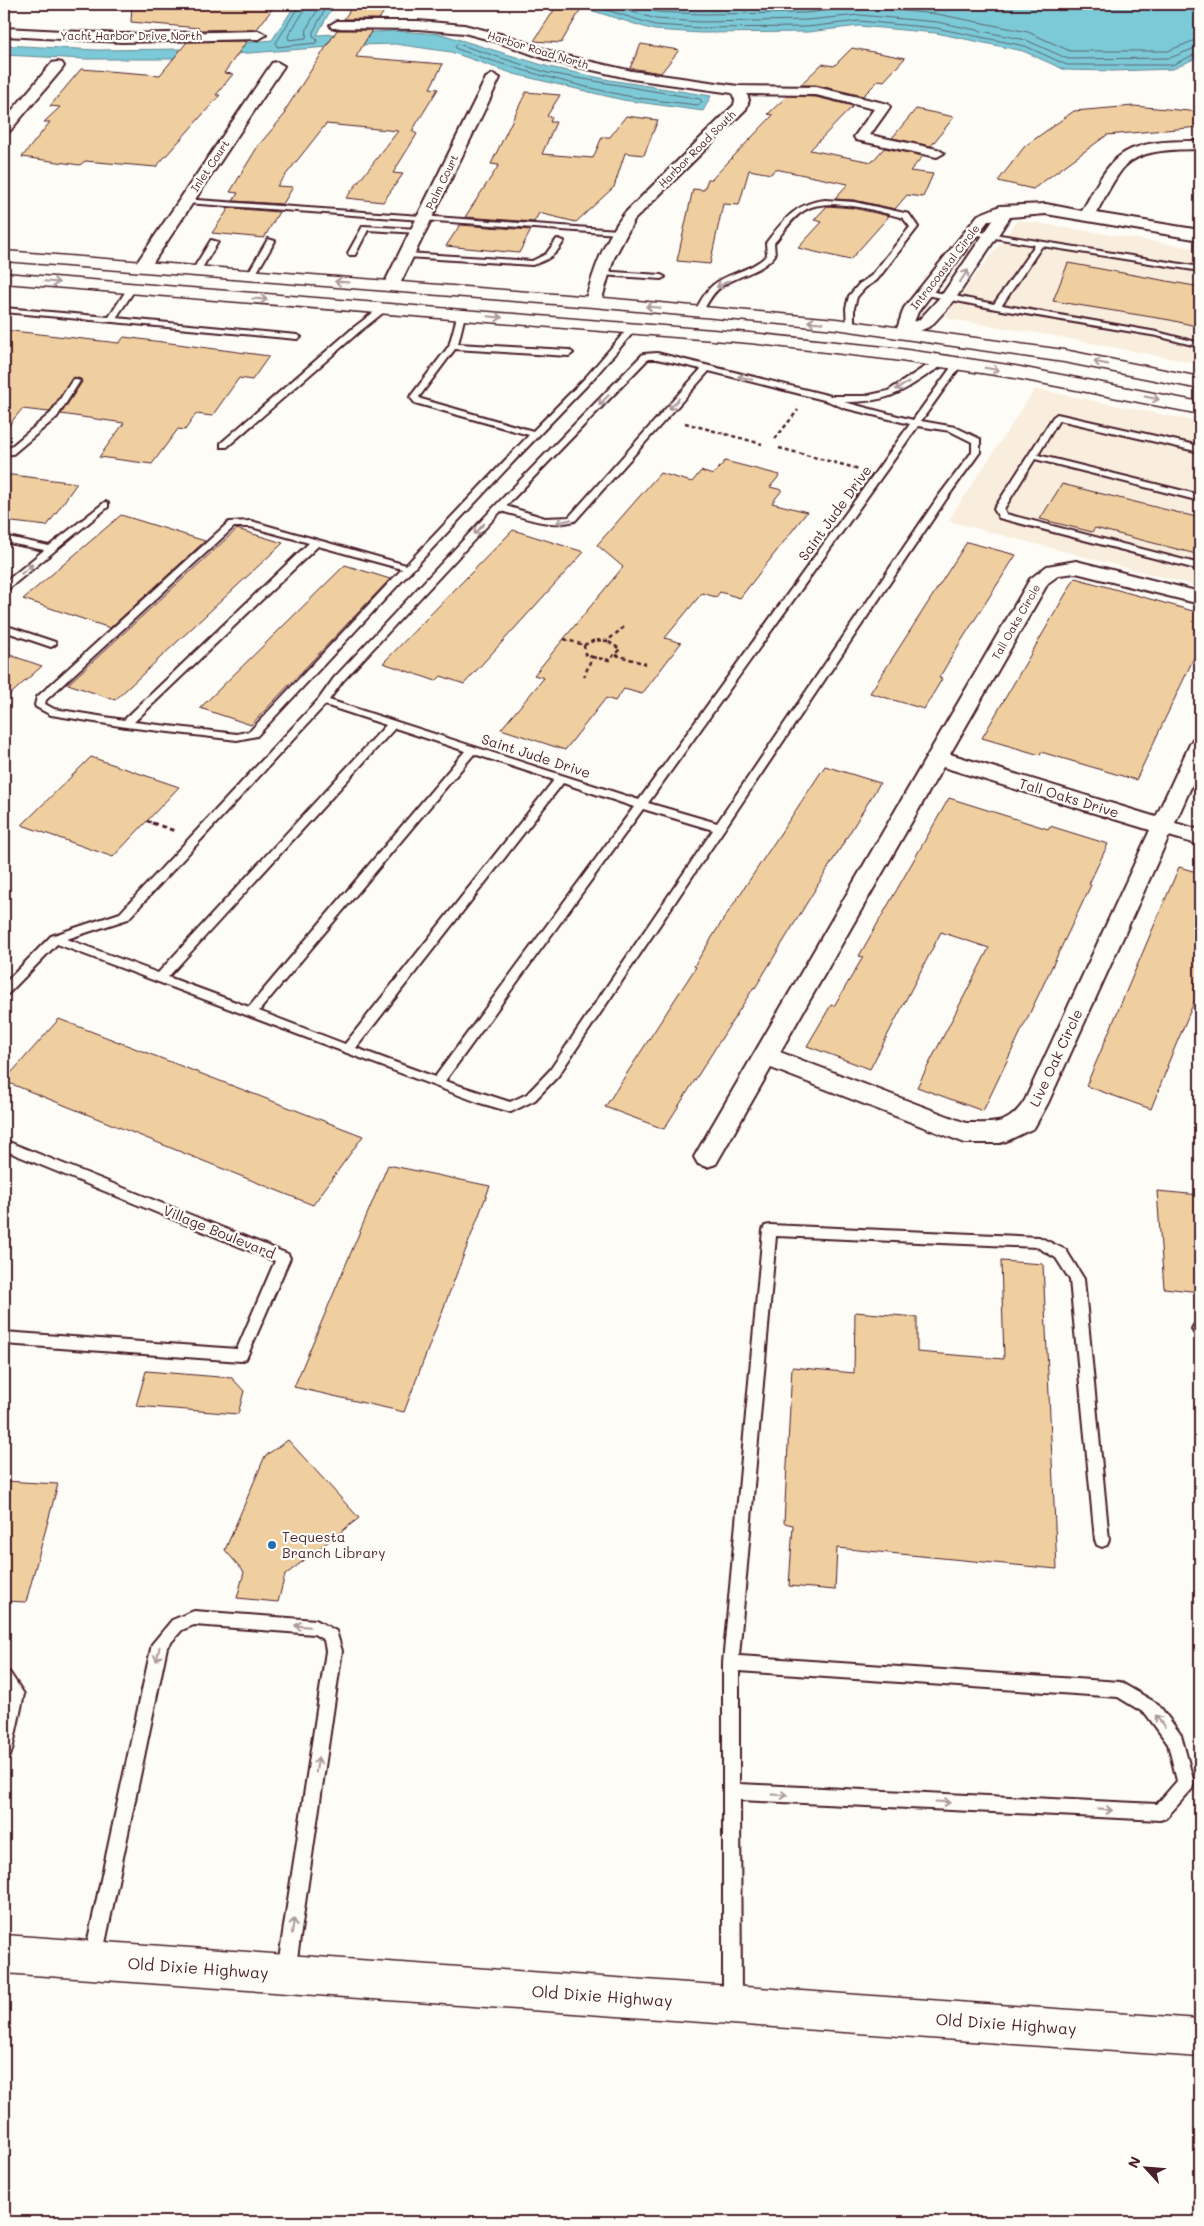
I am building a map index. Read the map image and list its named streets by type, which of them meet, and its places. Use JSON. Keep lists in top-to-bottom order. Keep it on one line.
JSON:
{"streets":{"main road":["Old Dixie Highway"],"street":["Yacht Harbor Drive North","Harbor Road North","Harbor Road South","Inlet Court","Palm Court","Intracoastal Circle","Tall Oaks Circle","Tall Oaks Drive","Live Oak Circle"],"lane":["Saint Jude Drive","Village Boulevard"]},"crossings":[["Harbor Road North","Harbor Road South"],["Tall Oaks Circle","Tall Oaks Drive"],["Tall Oaks Drive","Live Oak Circle"]],"places":["Tequesta Branch Library"],"north":"top left"}
